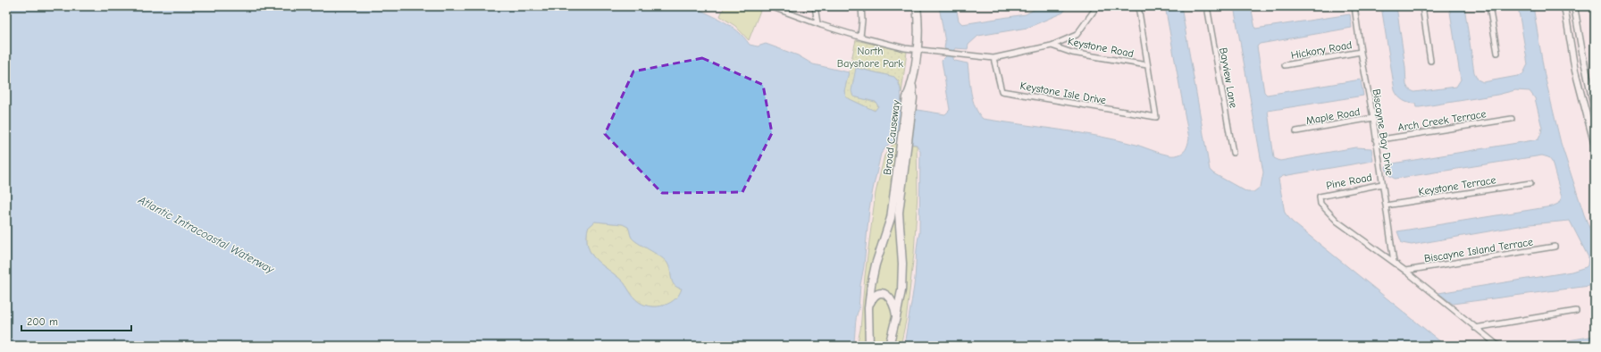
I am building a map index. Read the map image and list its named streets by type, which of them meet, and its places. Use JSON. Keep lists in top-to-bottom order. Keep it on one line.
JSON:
{"streets":{"main road":["Broad Causeway"],"street":["Keystone Road","Hickory Road","Bayview Lane","Keystone Isle Drive","Maple Road","Arch Creek Terrace","Biscayne Bay Drive","Pine Road","Keystone Terrace","Biscayne Island Terrace"]},"crossings":[["Keystone Road","Keystone Isle Drive"],["Hickory Road","Biscayne Bay Drive"],["Maple Road","Biscayne Bay Drive"],["Arch Creek Terrace","Biscayne Bay Drive"],["Biscayne Bay Drive","Pine Road"],["Biscayne Bay Drive","Keystone Terrace"]],"water":["Atlantic Intracoastal Waterway"],"parks":["North Bayshore Park"],"scale_bar":"200 m"}
